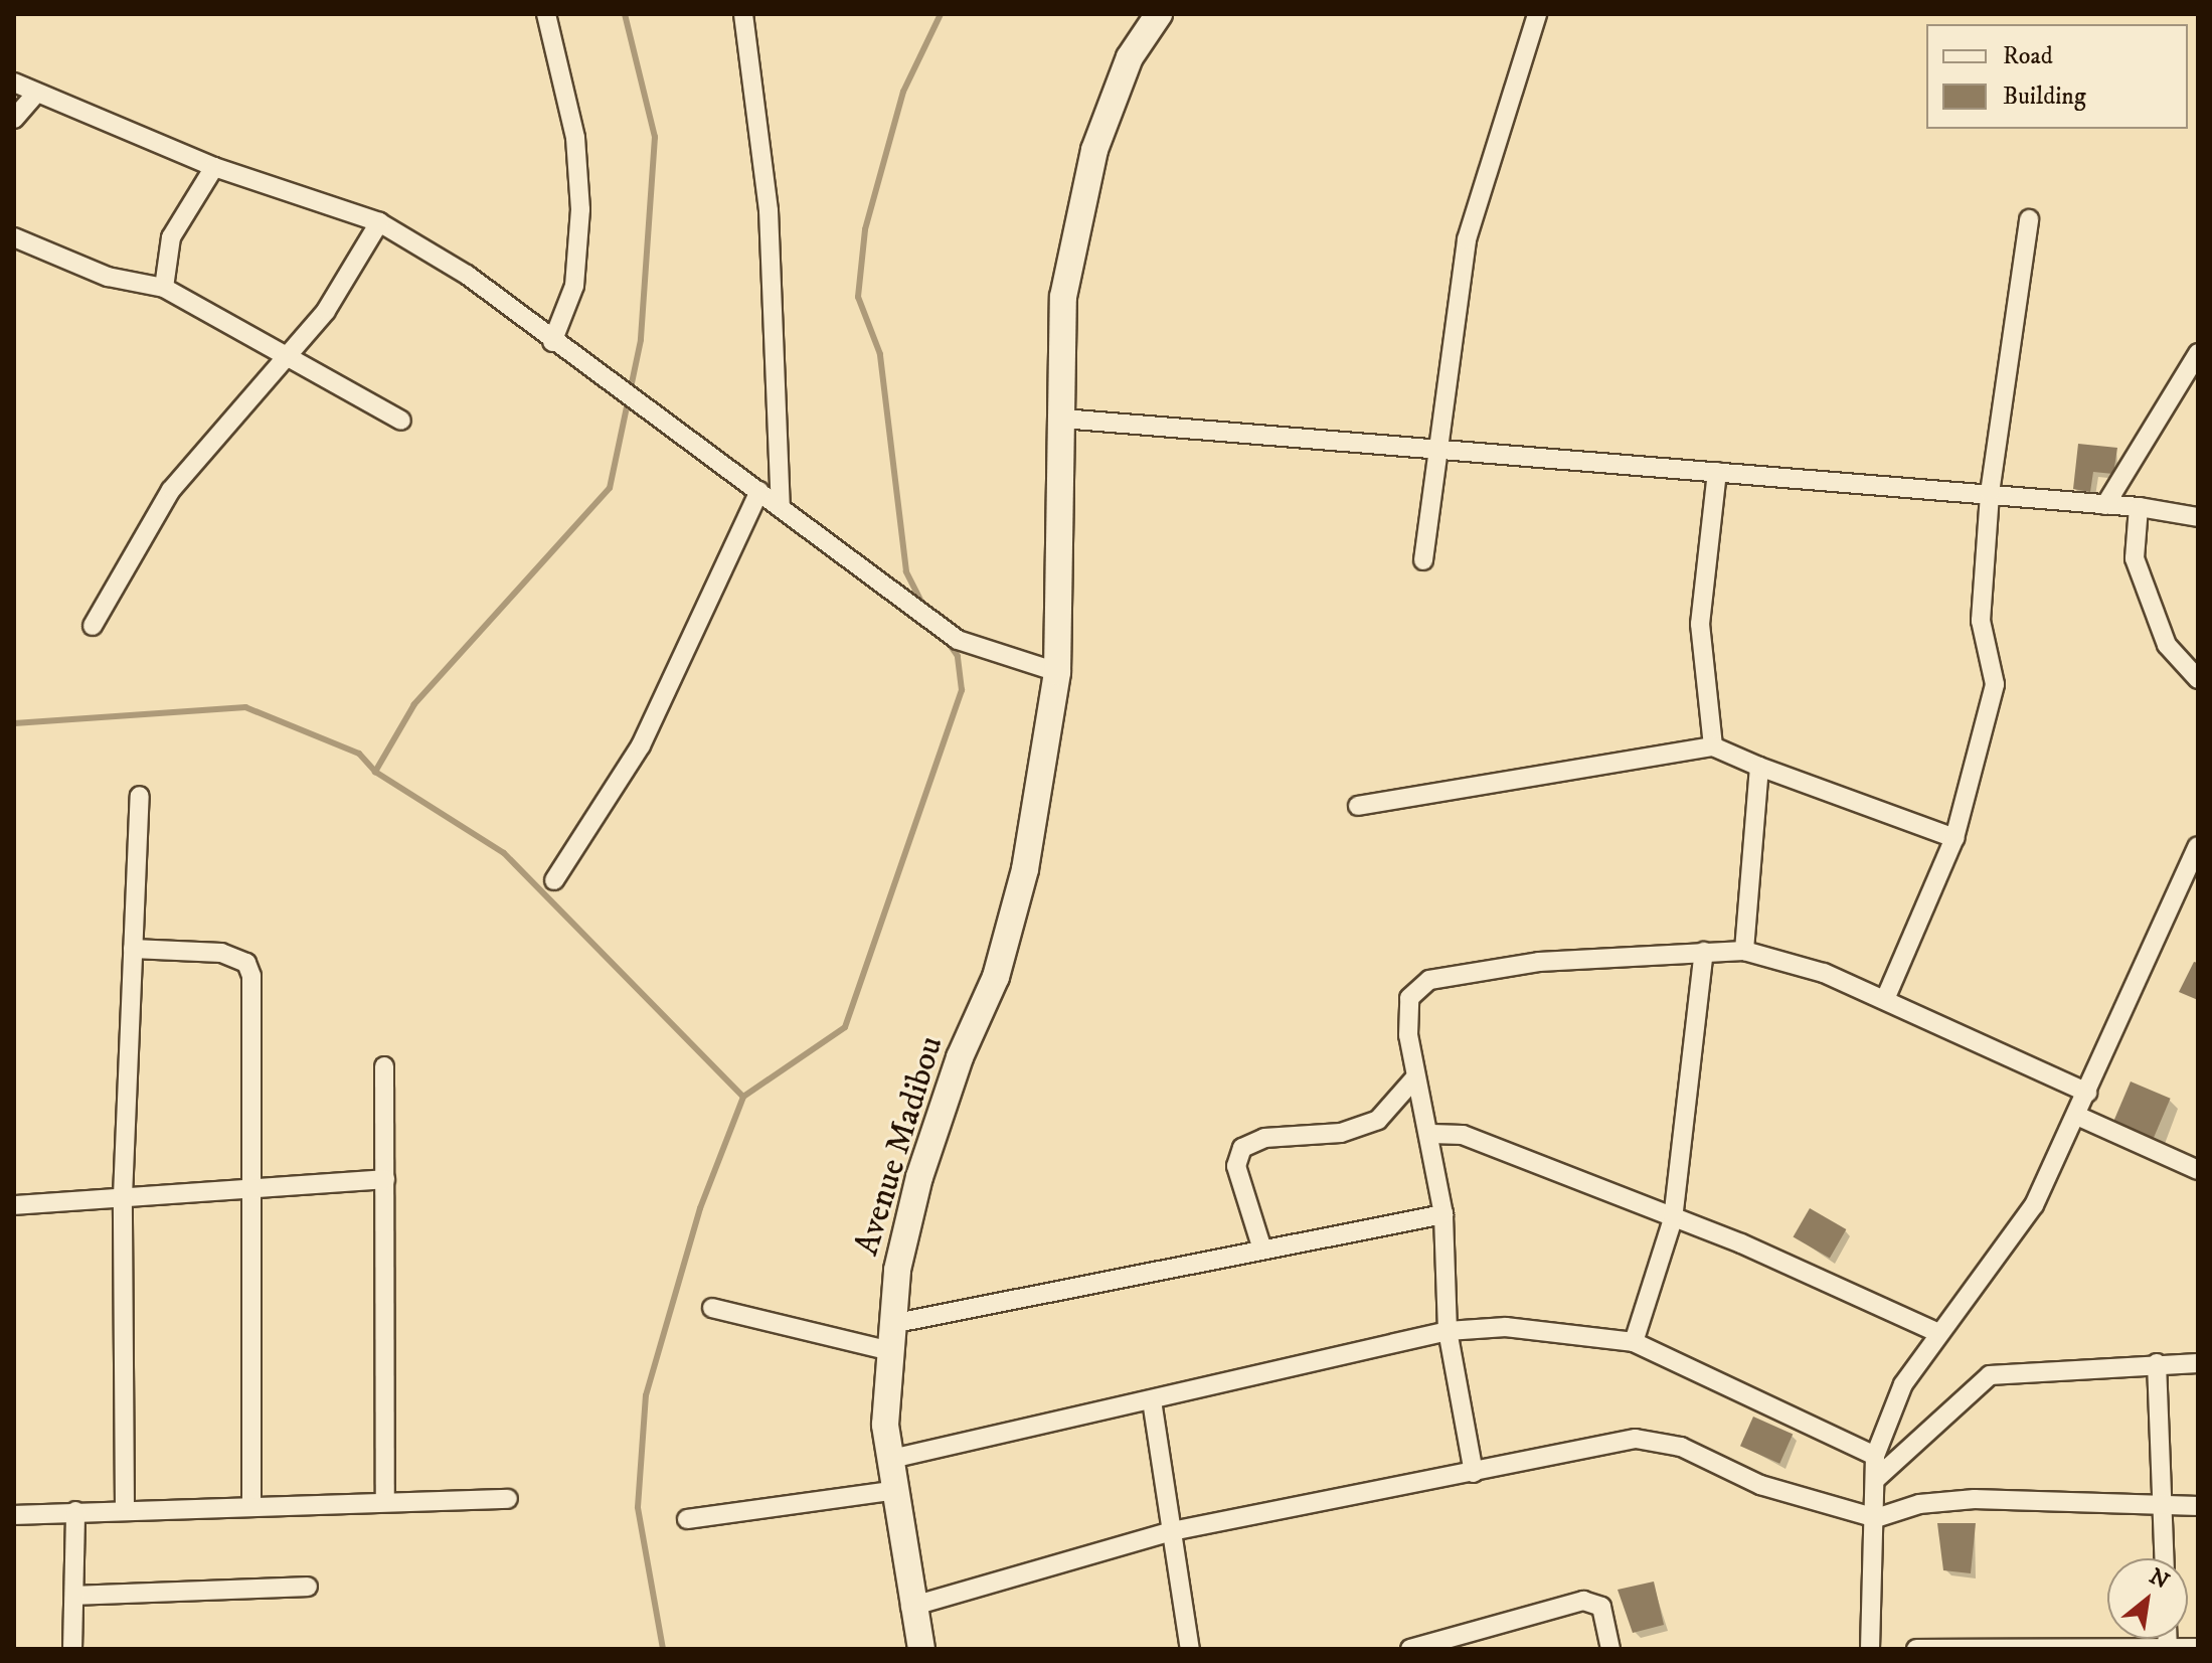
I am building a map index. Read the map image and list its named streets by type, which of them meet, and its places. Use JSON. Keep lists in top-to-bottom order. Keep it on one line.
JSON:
{"streets":{"street":["Avenue Madibou"]},"legend":["Road","Building"],"north":"top right"}
